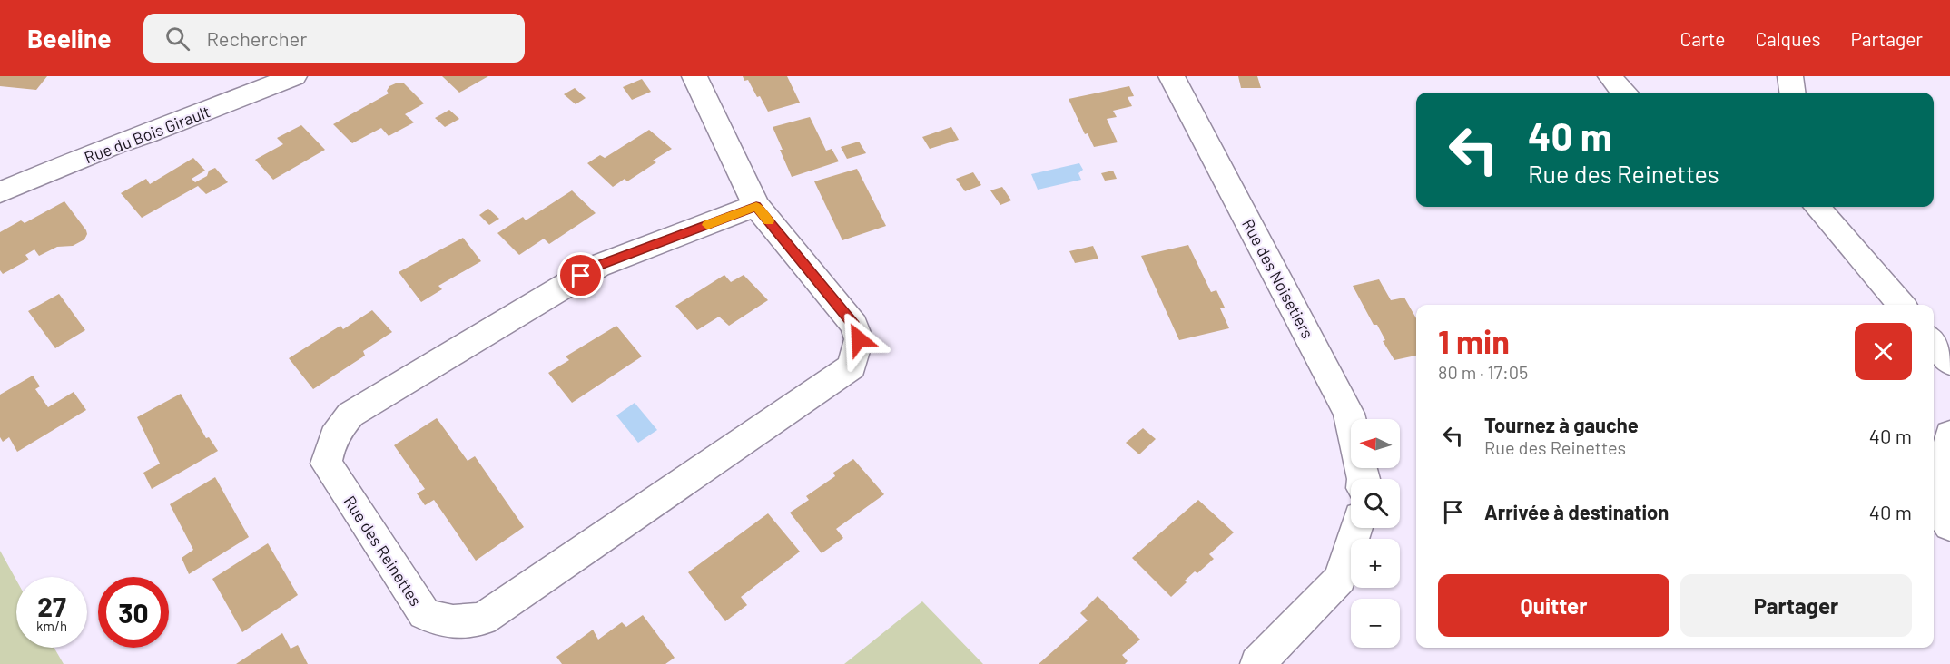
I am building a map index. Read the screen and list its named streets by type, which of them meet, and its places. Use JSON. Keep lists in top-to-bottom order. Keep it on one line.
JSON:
{"streets":{"street":["Rue du Bois Girault","Rue des Noisetiers","Rue des Reinettes"]},"north":"left","page":{"header":"Beeline","search":"Rechercher","nav":["Carte","Calques","Partager"],"turn":["40 m","Rue des Reinettes"],"heading":["1 min","80 m · 17:05"],"list":[{"name":"Tournez à gauche","note":"Rue des Reinettes","value":"40 m"},{"name":"Arrivée à destination","value":"40 m"}],"map_buttons":["+","−"],"buttons":["Quitter","Partager"],"speed":"27 km/h","limit":"30"}}
